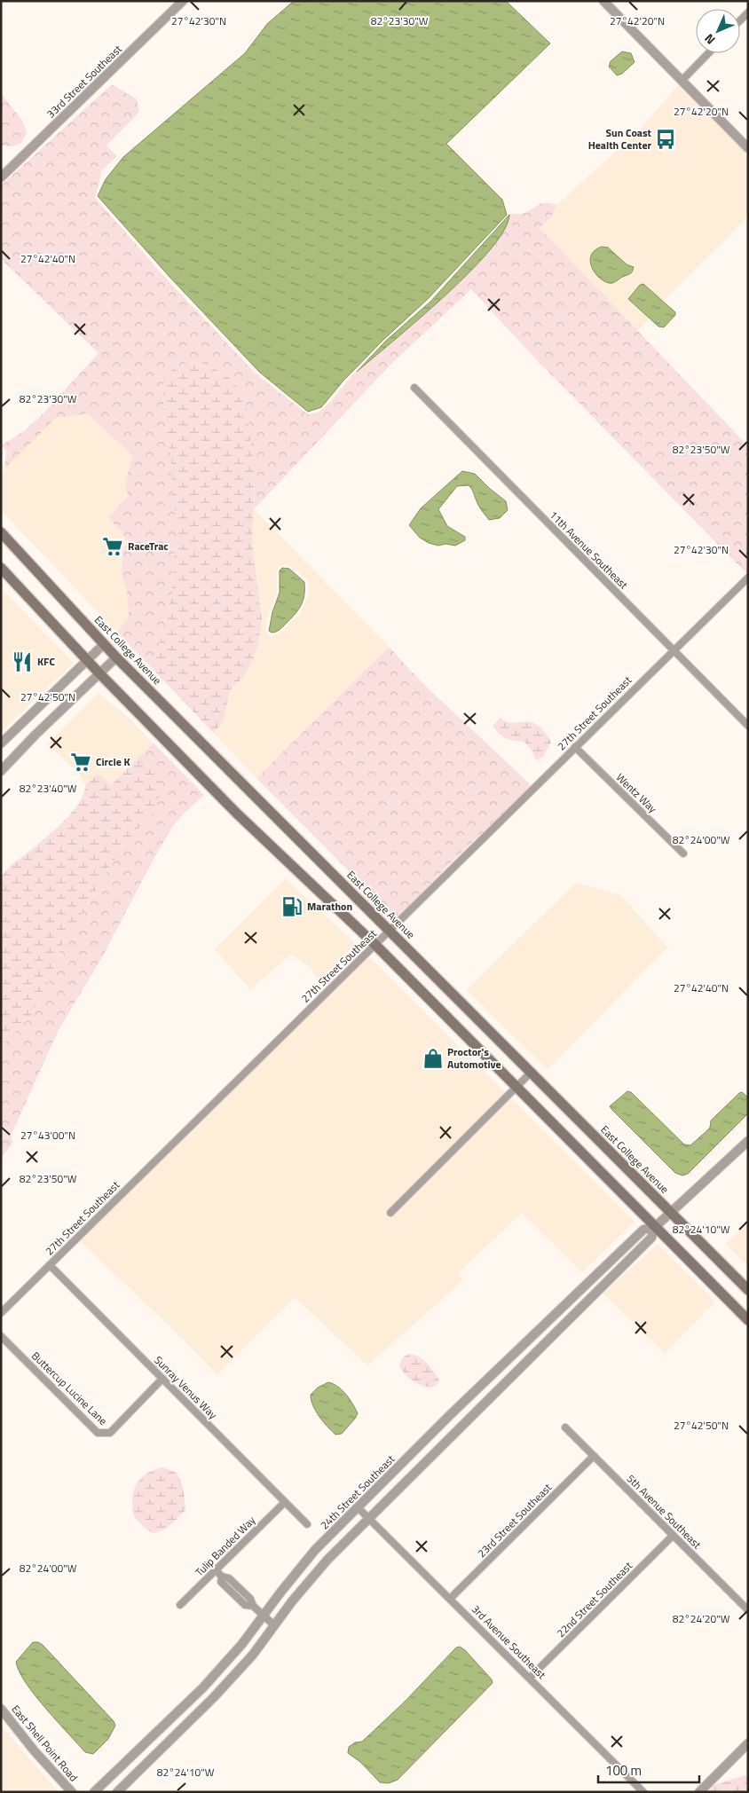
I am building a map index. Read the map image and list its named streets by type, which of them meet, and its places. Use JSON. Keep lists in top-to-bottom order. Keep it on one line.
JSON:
{"streets":{"main road":["East College Avenue"],"street":["33rd Street Southeast","11th Avenue Southeast","27th Street Southeast","Wentz Way","Sunray Venus Way","Buttercup Lucine Lane","24th Street Southeast","5th Avenue Southeast","23rd Street Southeast","Tulip Banded Way","22nd Street Southeast","3rd Avenue Southeast","East Shell Point Road"]},"crossings":[["11th Avenue Southeast","27th Street Southeast"],["East College Avenue","27th Street Southeast"],["East College Avenue","24th Street Southeast"],["27th Street Southeast","Wentz Way"],["27th Street Southeast","Sunray Venus Way"],["Sunray Venus Way","Buttercup Lucine Lane"],["Sunray Venus Way","Tulip Banded Way"],["24th Street Southeast","3rd Avenue Southeast"],["5th Avenue Southeast","23rd Street Southeast"],["5th Avenue Southeast","22nd Street Southeast"],["23rd Street Southeast","3rd Avenue Southeast"],["22nd Street Southeast","3rd Avenue Southeast"]],"places":{"bus stop":["Sun Coast Health Center"],"supermarket":["RaceTrac","Circle K"],"restaurant":["KFC"],"fuel station":["Marathon"],"shop":["Proctor's Automotive"]},"scale_bar":"100 m","north":"bottom left","coordinates":["27°42'30\"N","82°23'30\"W","27°42'20\"N","27°42'40\"N","82°23'50\"W","27°42'50\"N","82°23'40\"W","82°24'00\"W","27°43'00\"N","82°24'10\"W","82°24'20\"W"]}
